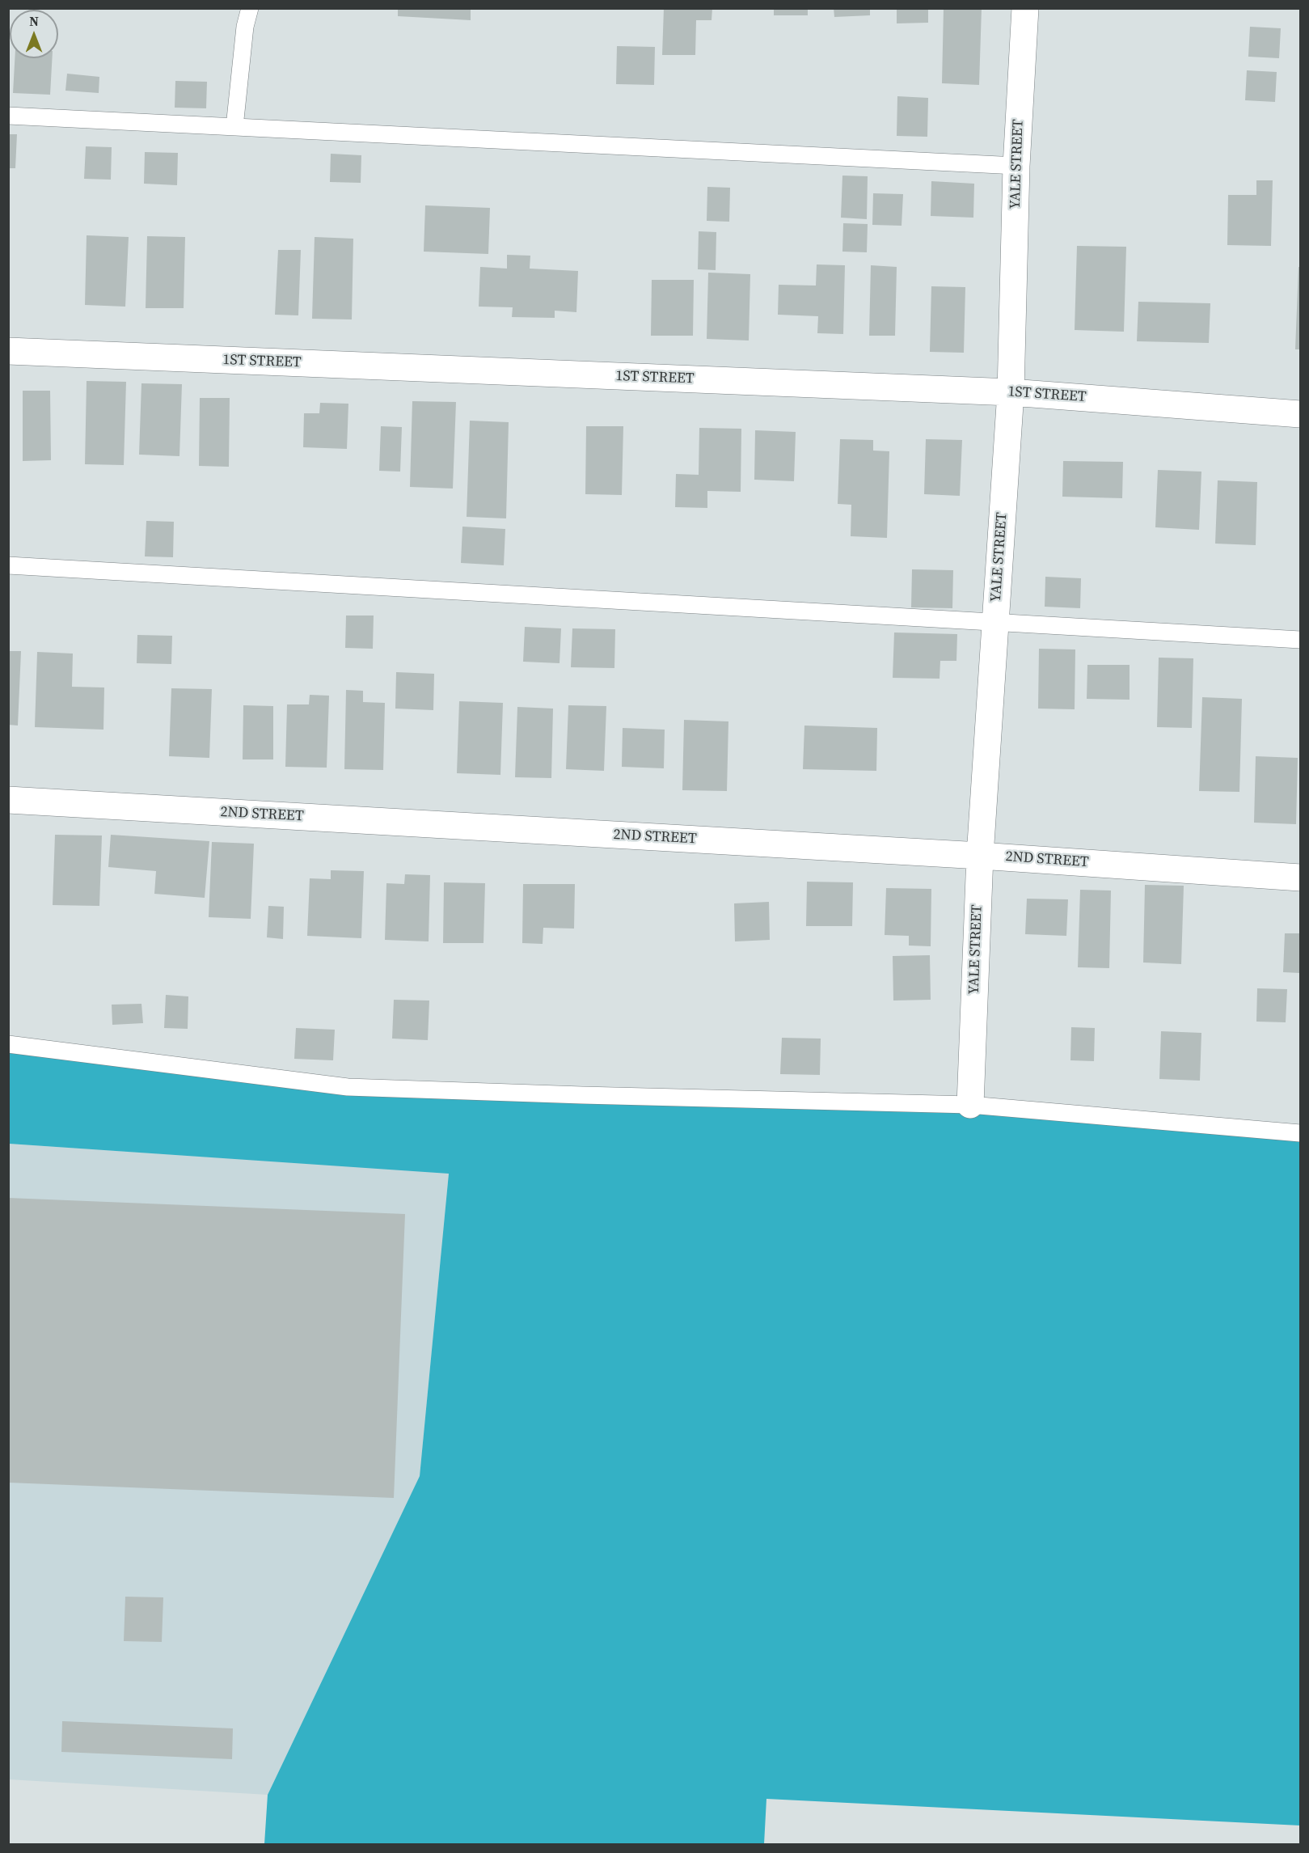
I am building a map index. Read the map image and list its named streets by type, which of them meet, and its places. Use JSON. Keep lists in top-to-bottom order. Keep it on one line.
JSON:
{"streets":{"street":["YALE STREET","1ST STREET","2ND STREET"]},"crossings":[["YALE STREET","1ST STREET"],["YALE STREET","2ND STREET"]],"north":"top"}
